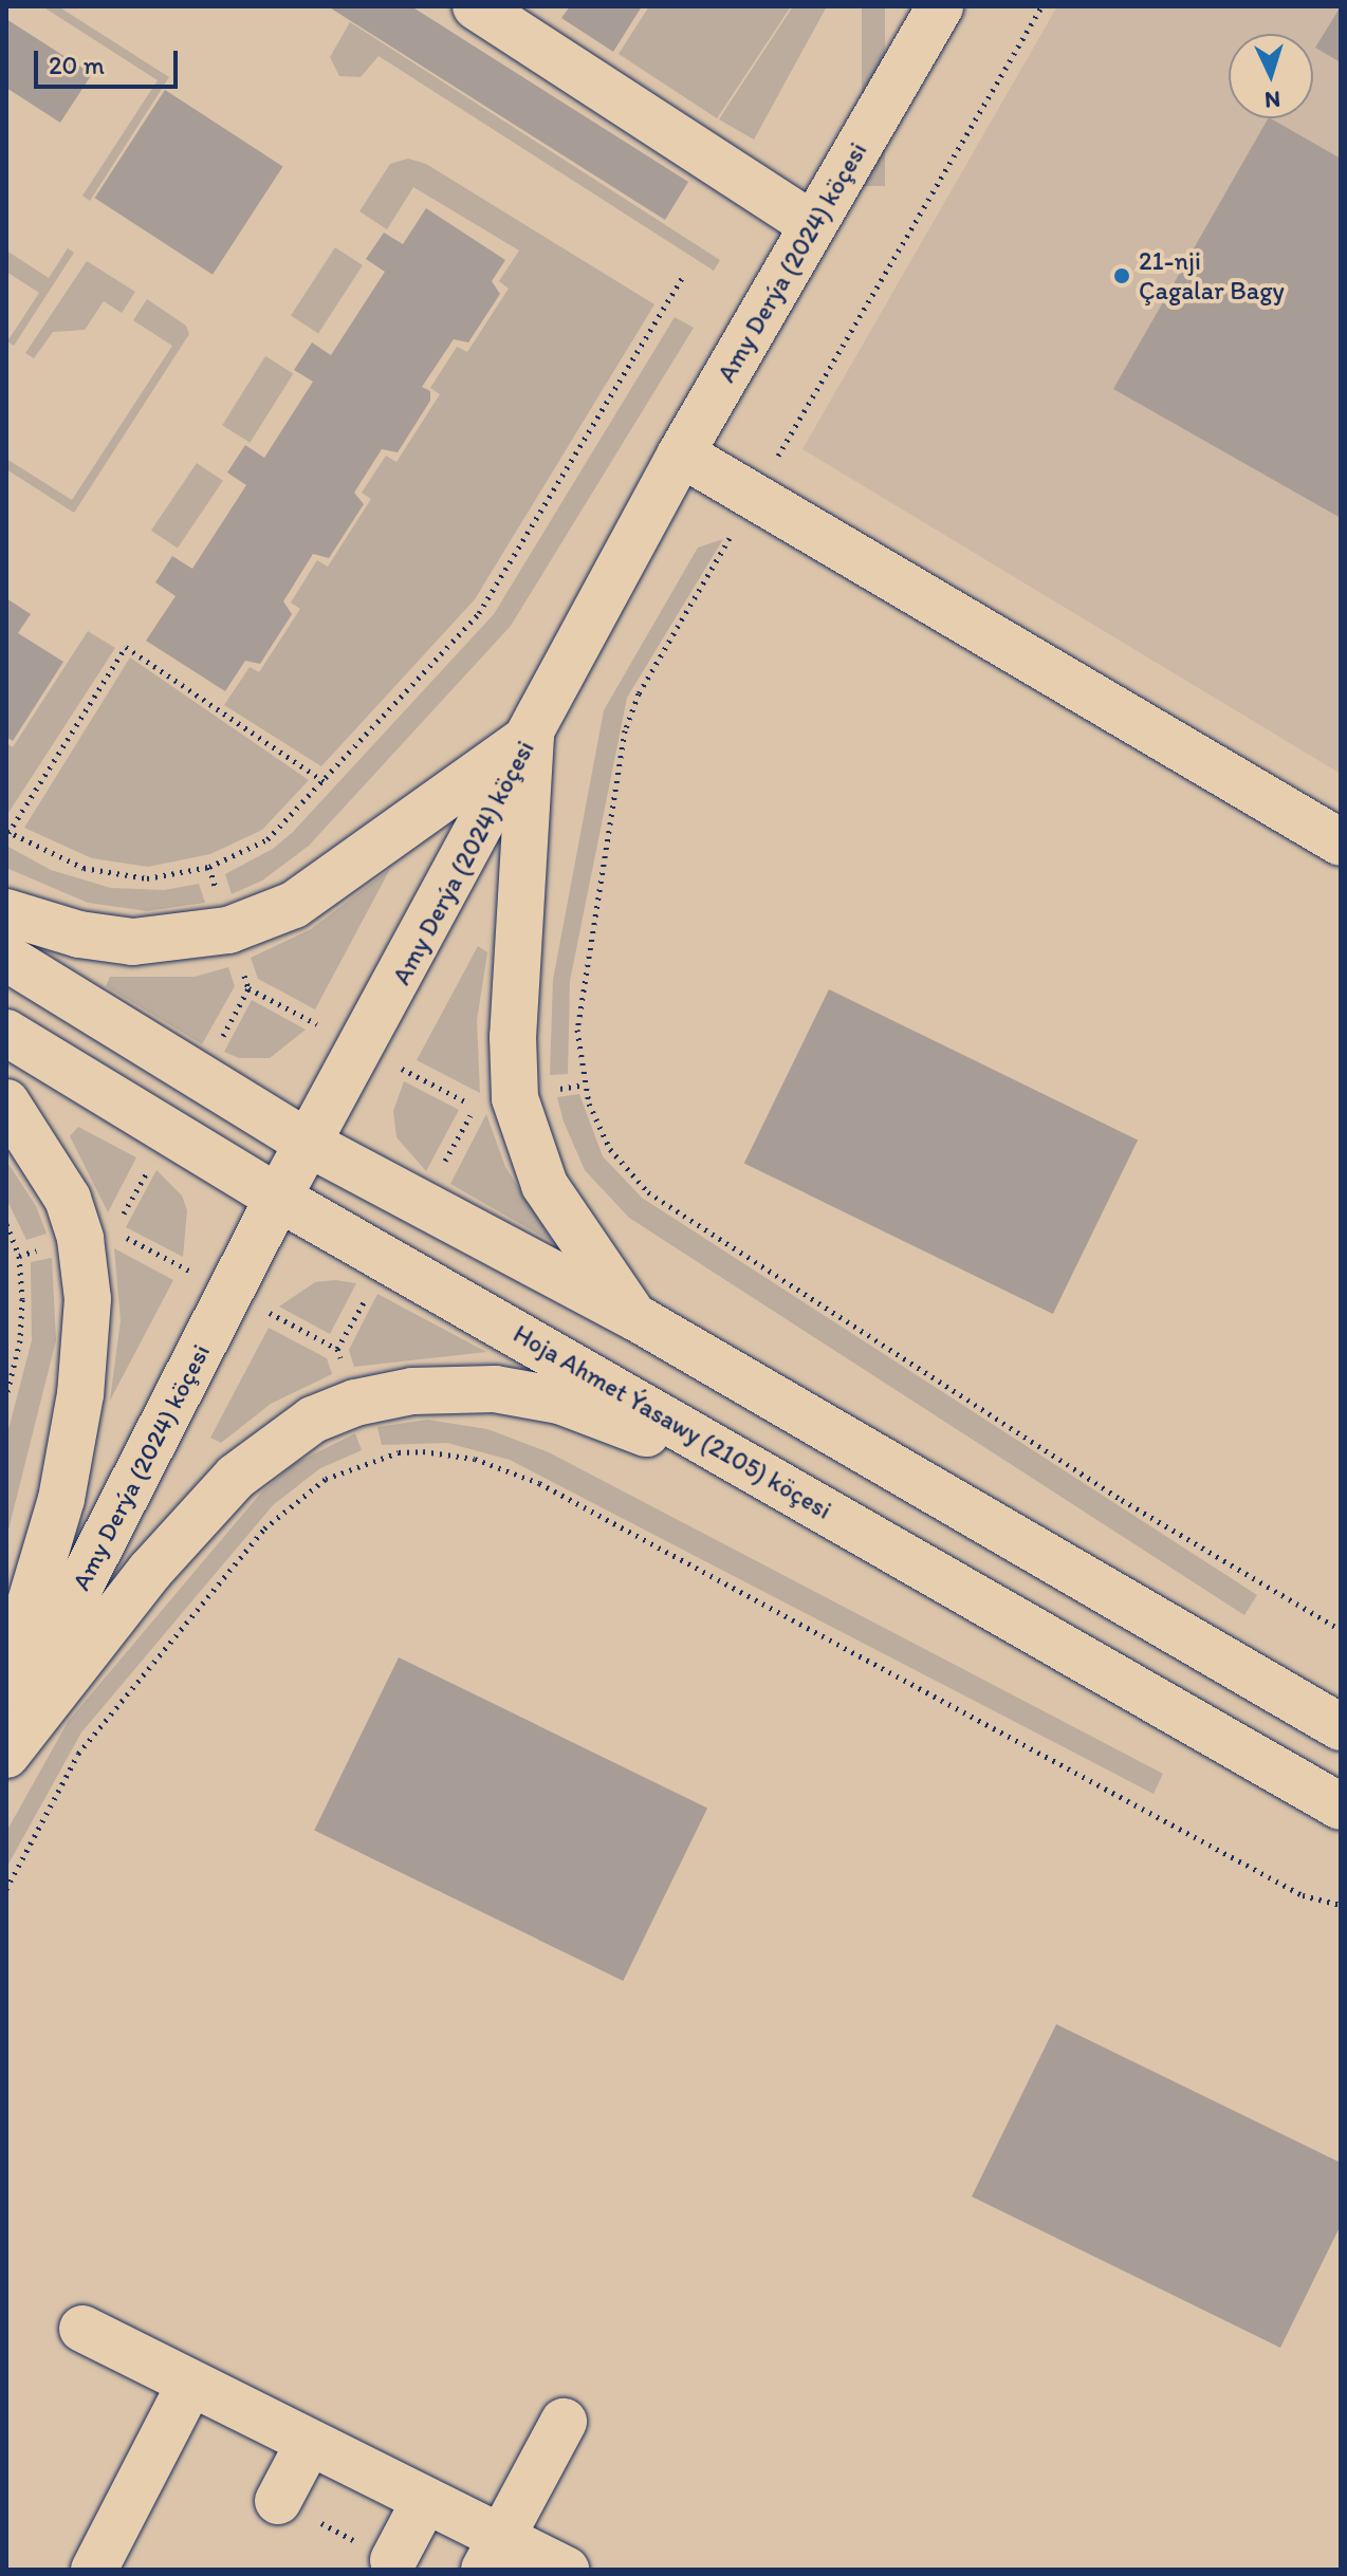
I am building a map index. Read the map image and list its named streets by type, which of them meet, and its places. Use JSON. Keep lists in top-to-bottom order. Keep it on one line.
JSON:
{"streets":{"main road":["Amy Derýa (2024) köçesi","Hoja Ahmet Ýasawy (2105) köçesi"]},"crossings":[["Amy Derýa (2024) köçesi","Hoja Ahmet Ýasawy (2105) köçesi"]],"places":["21-nji Çagalar Bagy"],"scale_bar":"20 m","north":"bottom"}
